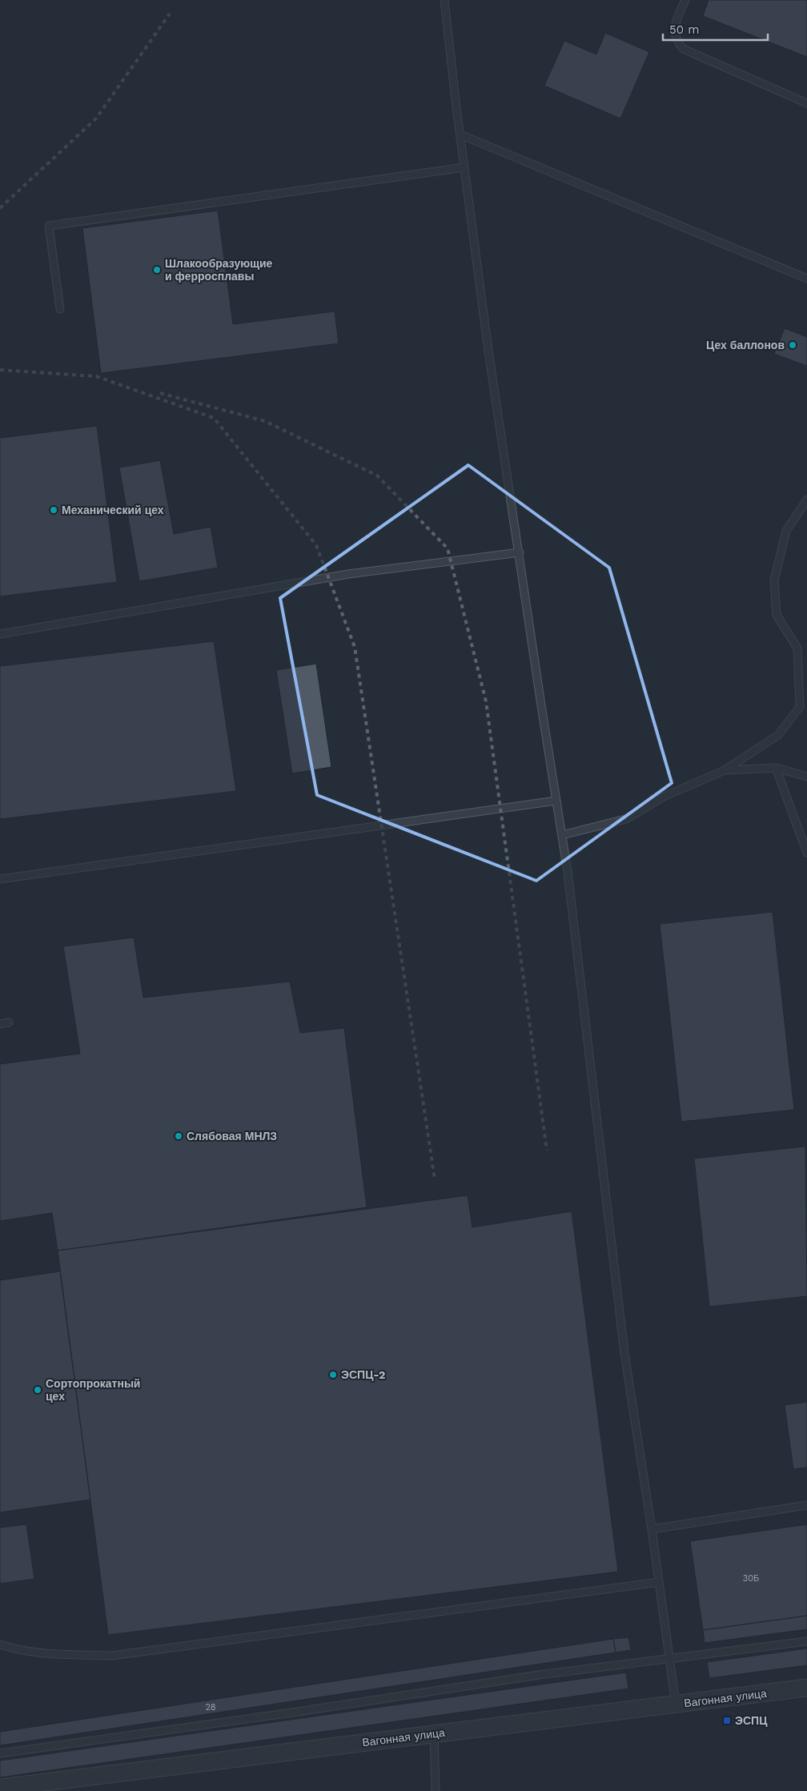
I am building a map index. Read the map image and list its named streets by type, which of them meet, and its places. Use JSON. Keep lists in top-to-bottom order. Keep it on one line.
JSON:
{"streets":{"street":["Вагонная улица"]},"places":{"other":["Шлакообразующие и ферросплавы","Цех баллонов","Механический цех","Слябовая МНЛЗ","ЭСПЦ-2","Сортопрокатный цех"],"transit":["ЭСПЦ"]},"house_numbers":["30Б","28"],"scale_bar":"50 m"}
